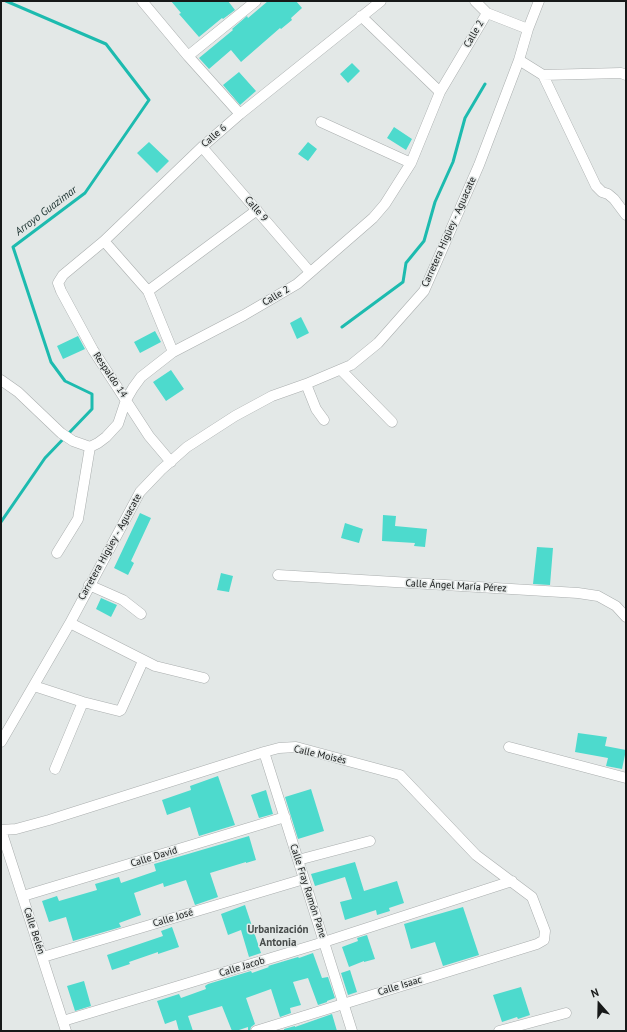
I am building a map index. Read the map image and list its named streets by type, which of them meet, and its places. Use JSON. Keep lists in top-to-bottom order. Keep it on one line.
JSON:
{"streets":{"street":["Calle 2","Calle 6","Calle 9","Carretera Higüey - Aguacate","Respaldo 14","Calle Ángel María Pérez","Calle Moisés","Calle David","Calle Fray Ramón Pane","Calle José","Calle Belén","Calle Jacob","Calle Isaac"]},"crossings":[["Calle 2","Calle 9"],["Calle 2","Respaldo 14"],["Calle 6","Calle 9"],["Calle 6","Respaldo 14"],["Carretera Higüey - Aguacate","Respaldo 14"],["Calle Moisés","Calle Fray Ramón Pane"],["Calle Moisés","Calle Belén"],["Calle Moisés","Calle Jacob"],["Calle Moisés","Calle Isaac"],["Calle David","Calle Fray Ramón Pane"],["Calle David","Calle Belén"],["Calle Fray Ramón Pane","Calle José"],["Calle Fray Ramón Pane","Calle Jacob"],["Calle Fray Ramón Pane","Calle Isaac"],["Calle José","Calle Belén"],["Calle Belén","Calle Jacob"]],"districts":["Urbanización Antonia"],"water":["Arroyo Guazimar"],"north":"top"}
